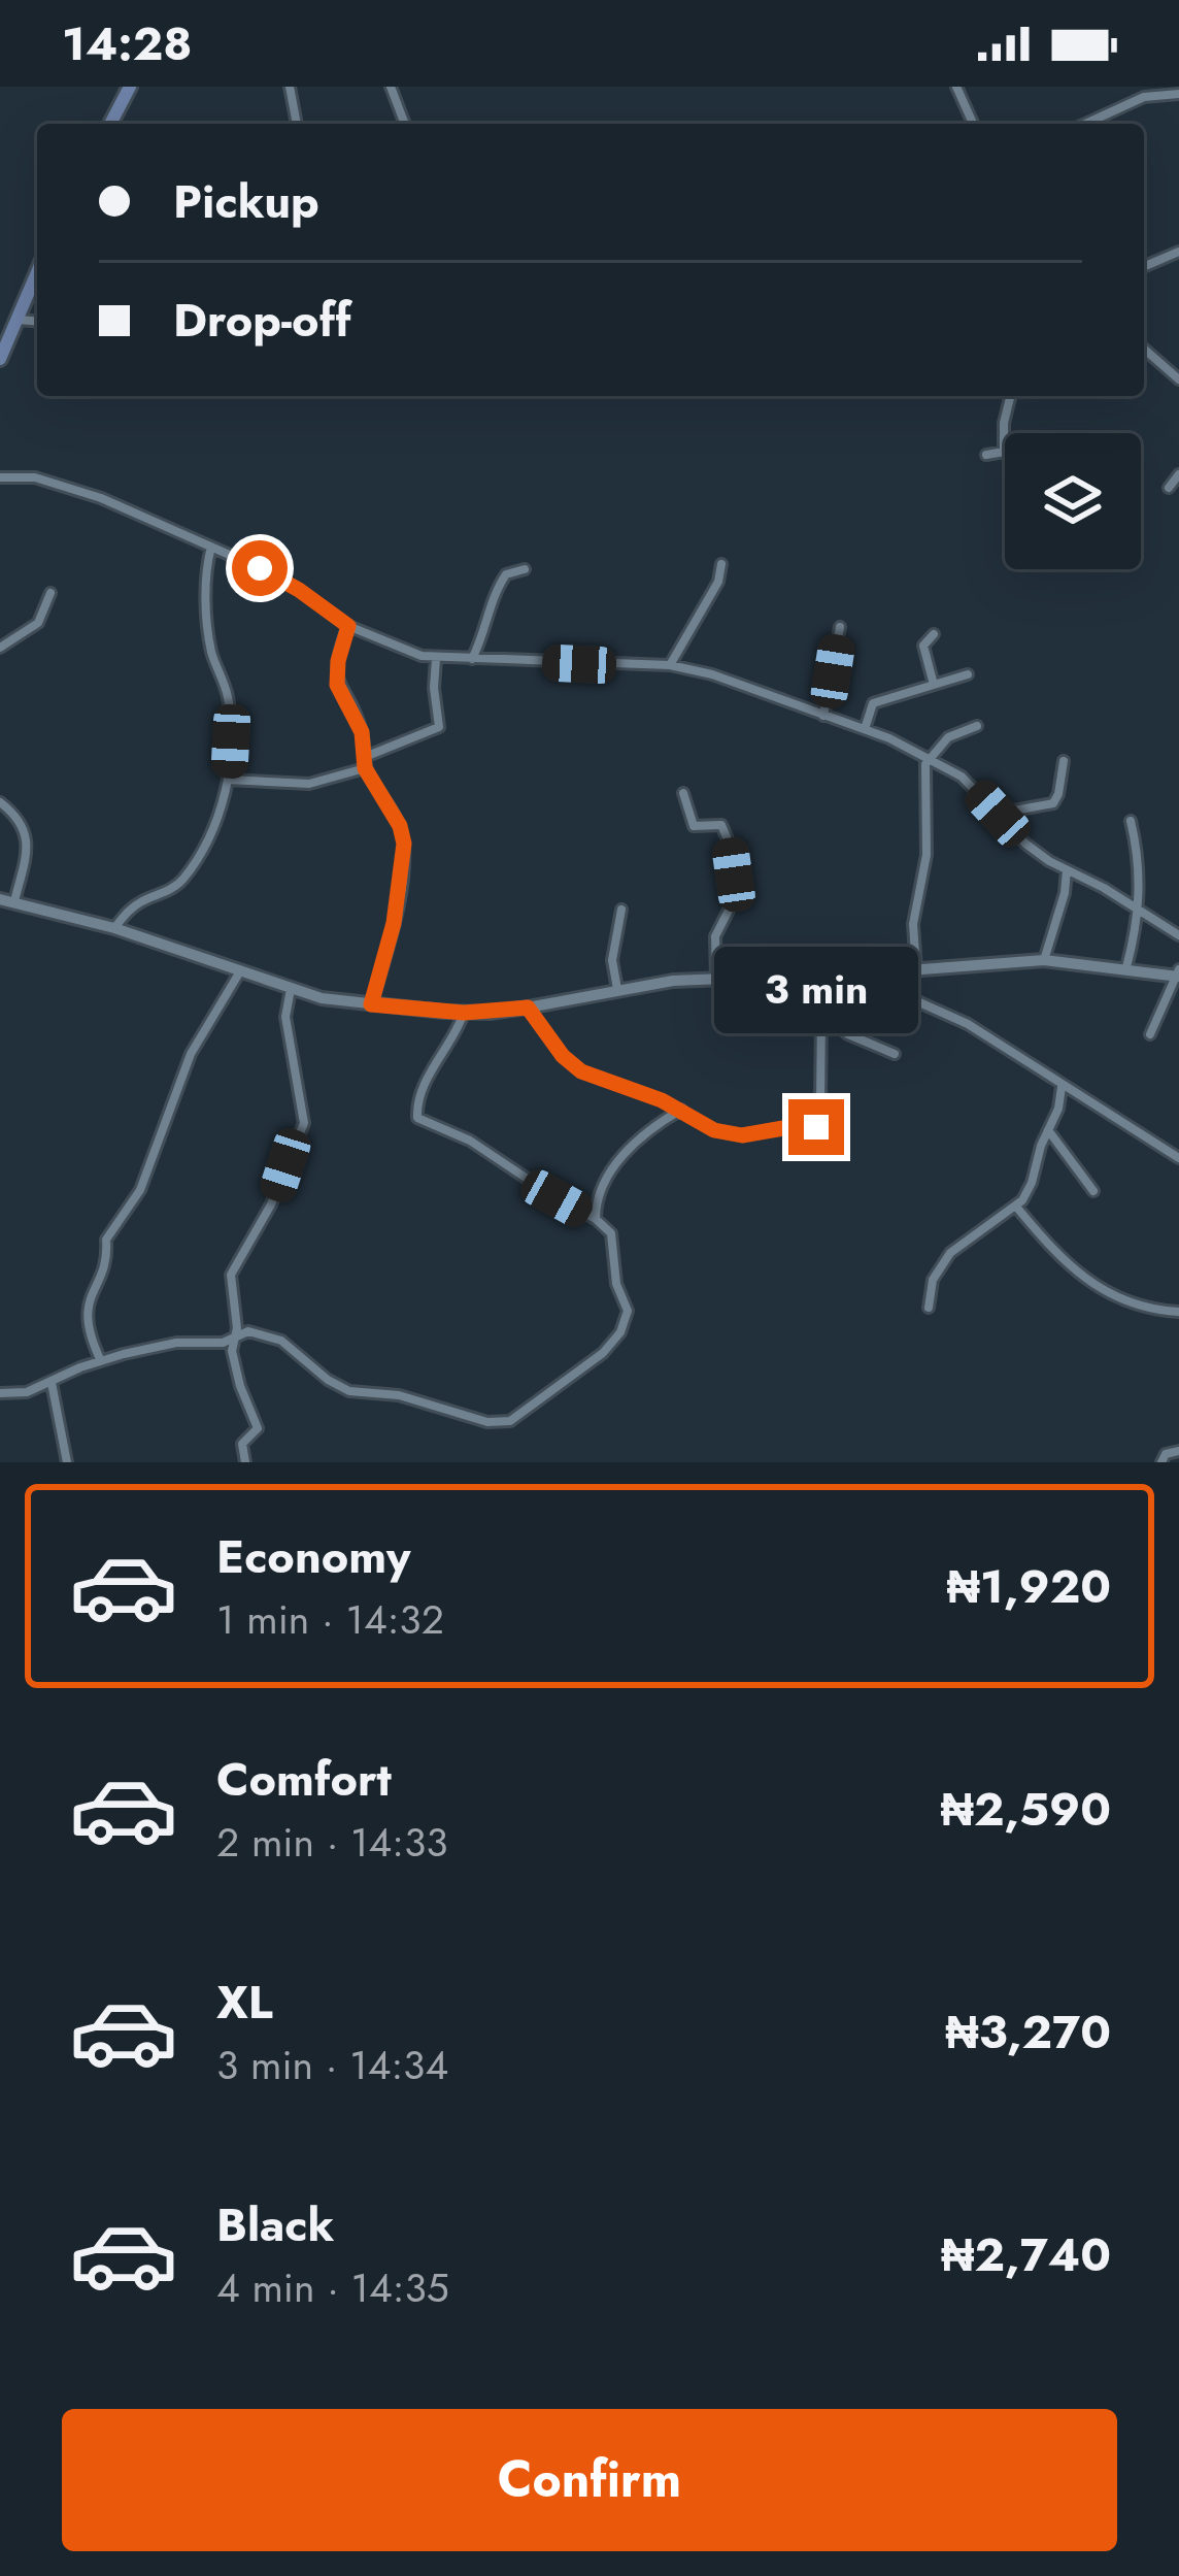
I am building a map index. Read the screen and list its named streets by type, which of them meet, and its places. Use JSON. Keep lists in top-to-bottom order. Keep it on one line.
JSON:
{"page":{"status":"14:28","banner":["Pickup","Drop-off"],"bubble":"3 min","list":[{"name":"Economy","note":"1 min · 14:32","value":"₦1,920"},{"name":"Comfort","note":"2 min · 14:33","value":"₦2,590"},{"name":"XL","note":"3 min · 14:34","value":"₦3,270"},{"name":"Black","note":"4 min · 14:35","value":"₦2,740"}],"buttons":"Confirm"}}
